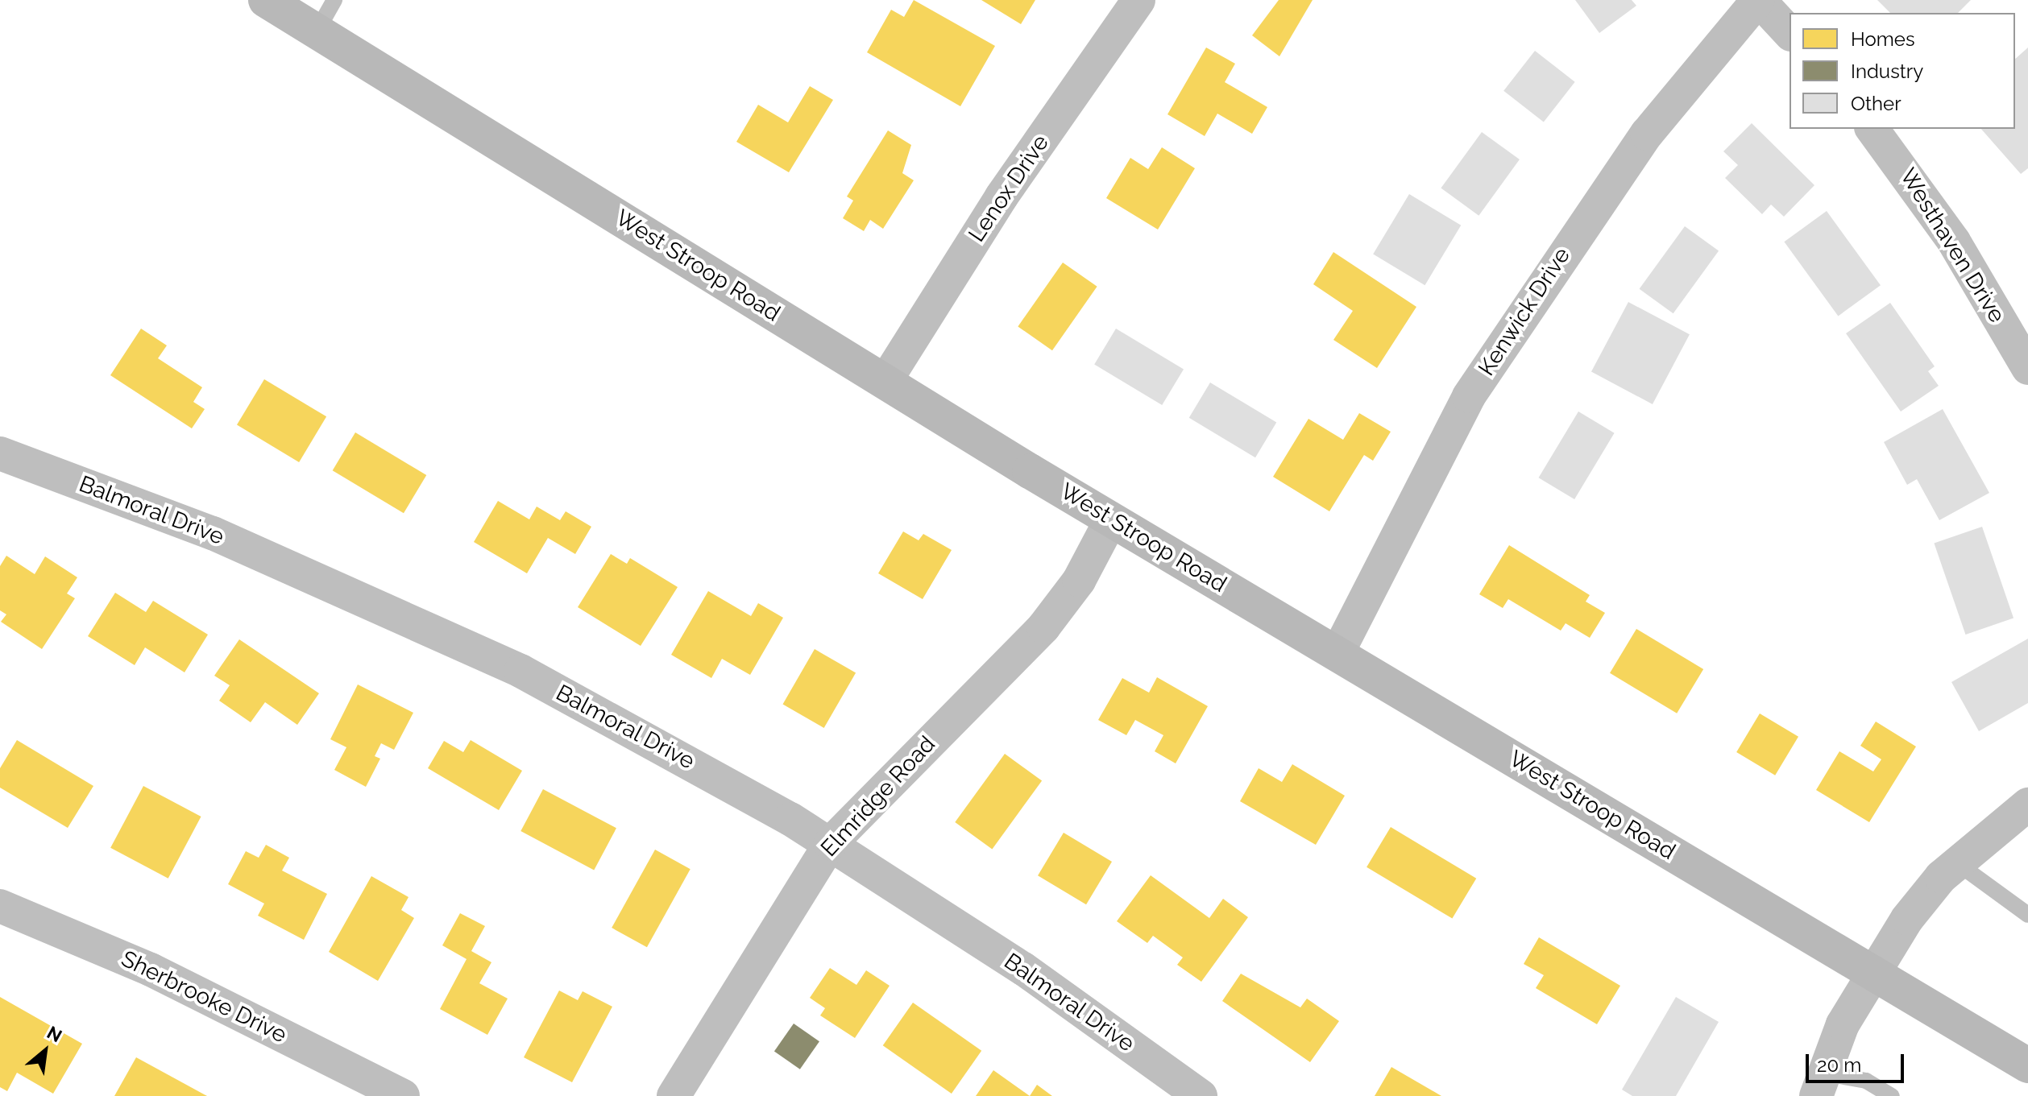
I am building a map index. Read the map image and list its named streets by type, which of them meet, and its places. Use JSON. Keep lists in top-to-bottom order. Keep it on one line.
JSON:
{"streets":{"main road":["West Stroop Road"],"street":["Lenox Drive","Westhaven Drive","Kenwick Drive","Balmoral Drive","Elmridge Road","Sherbrooke Drive"]},"crossings":[["Lenox Drive","West Stroop Road"],["West Stroop Road","Kenwick Drive"],["West Stroop Road","Elmridge Road"],["Balmoral Drive","Elmridge Road"]],"legend":["Homes","Industry","Other"],"scale_bar":"20 m","north":"top right"}
